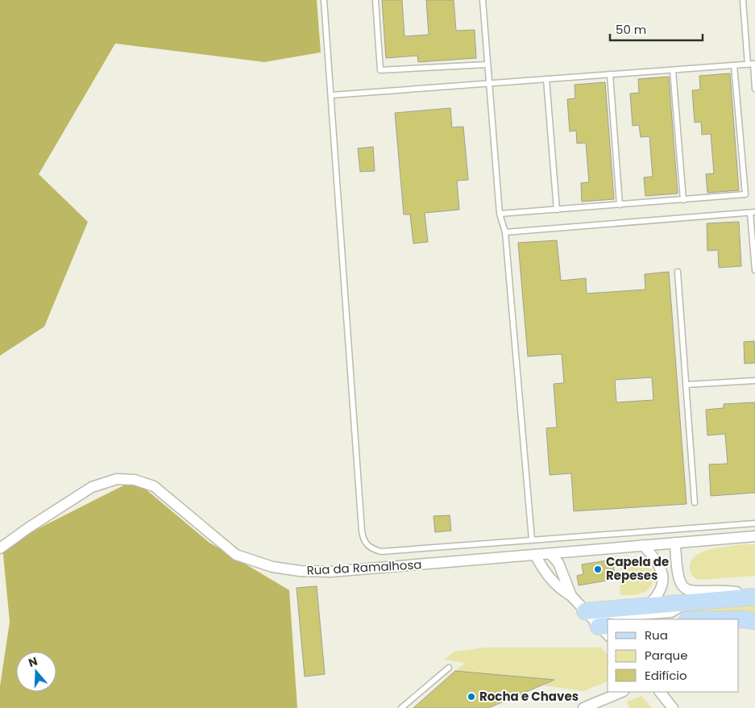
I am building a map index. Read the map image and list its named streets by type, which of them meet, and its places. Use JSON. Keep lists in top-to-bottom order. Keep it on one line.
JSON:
{"streets":{"street":["Rua da Ramalhosa"]},"places":["Capela de Repeses","Rocha e Chaves"],"legend":["Rua","Parque","Edifício"],"scale_bar":"50 m","north":"top"}
